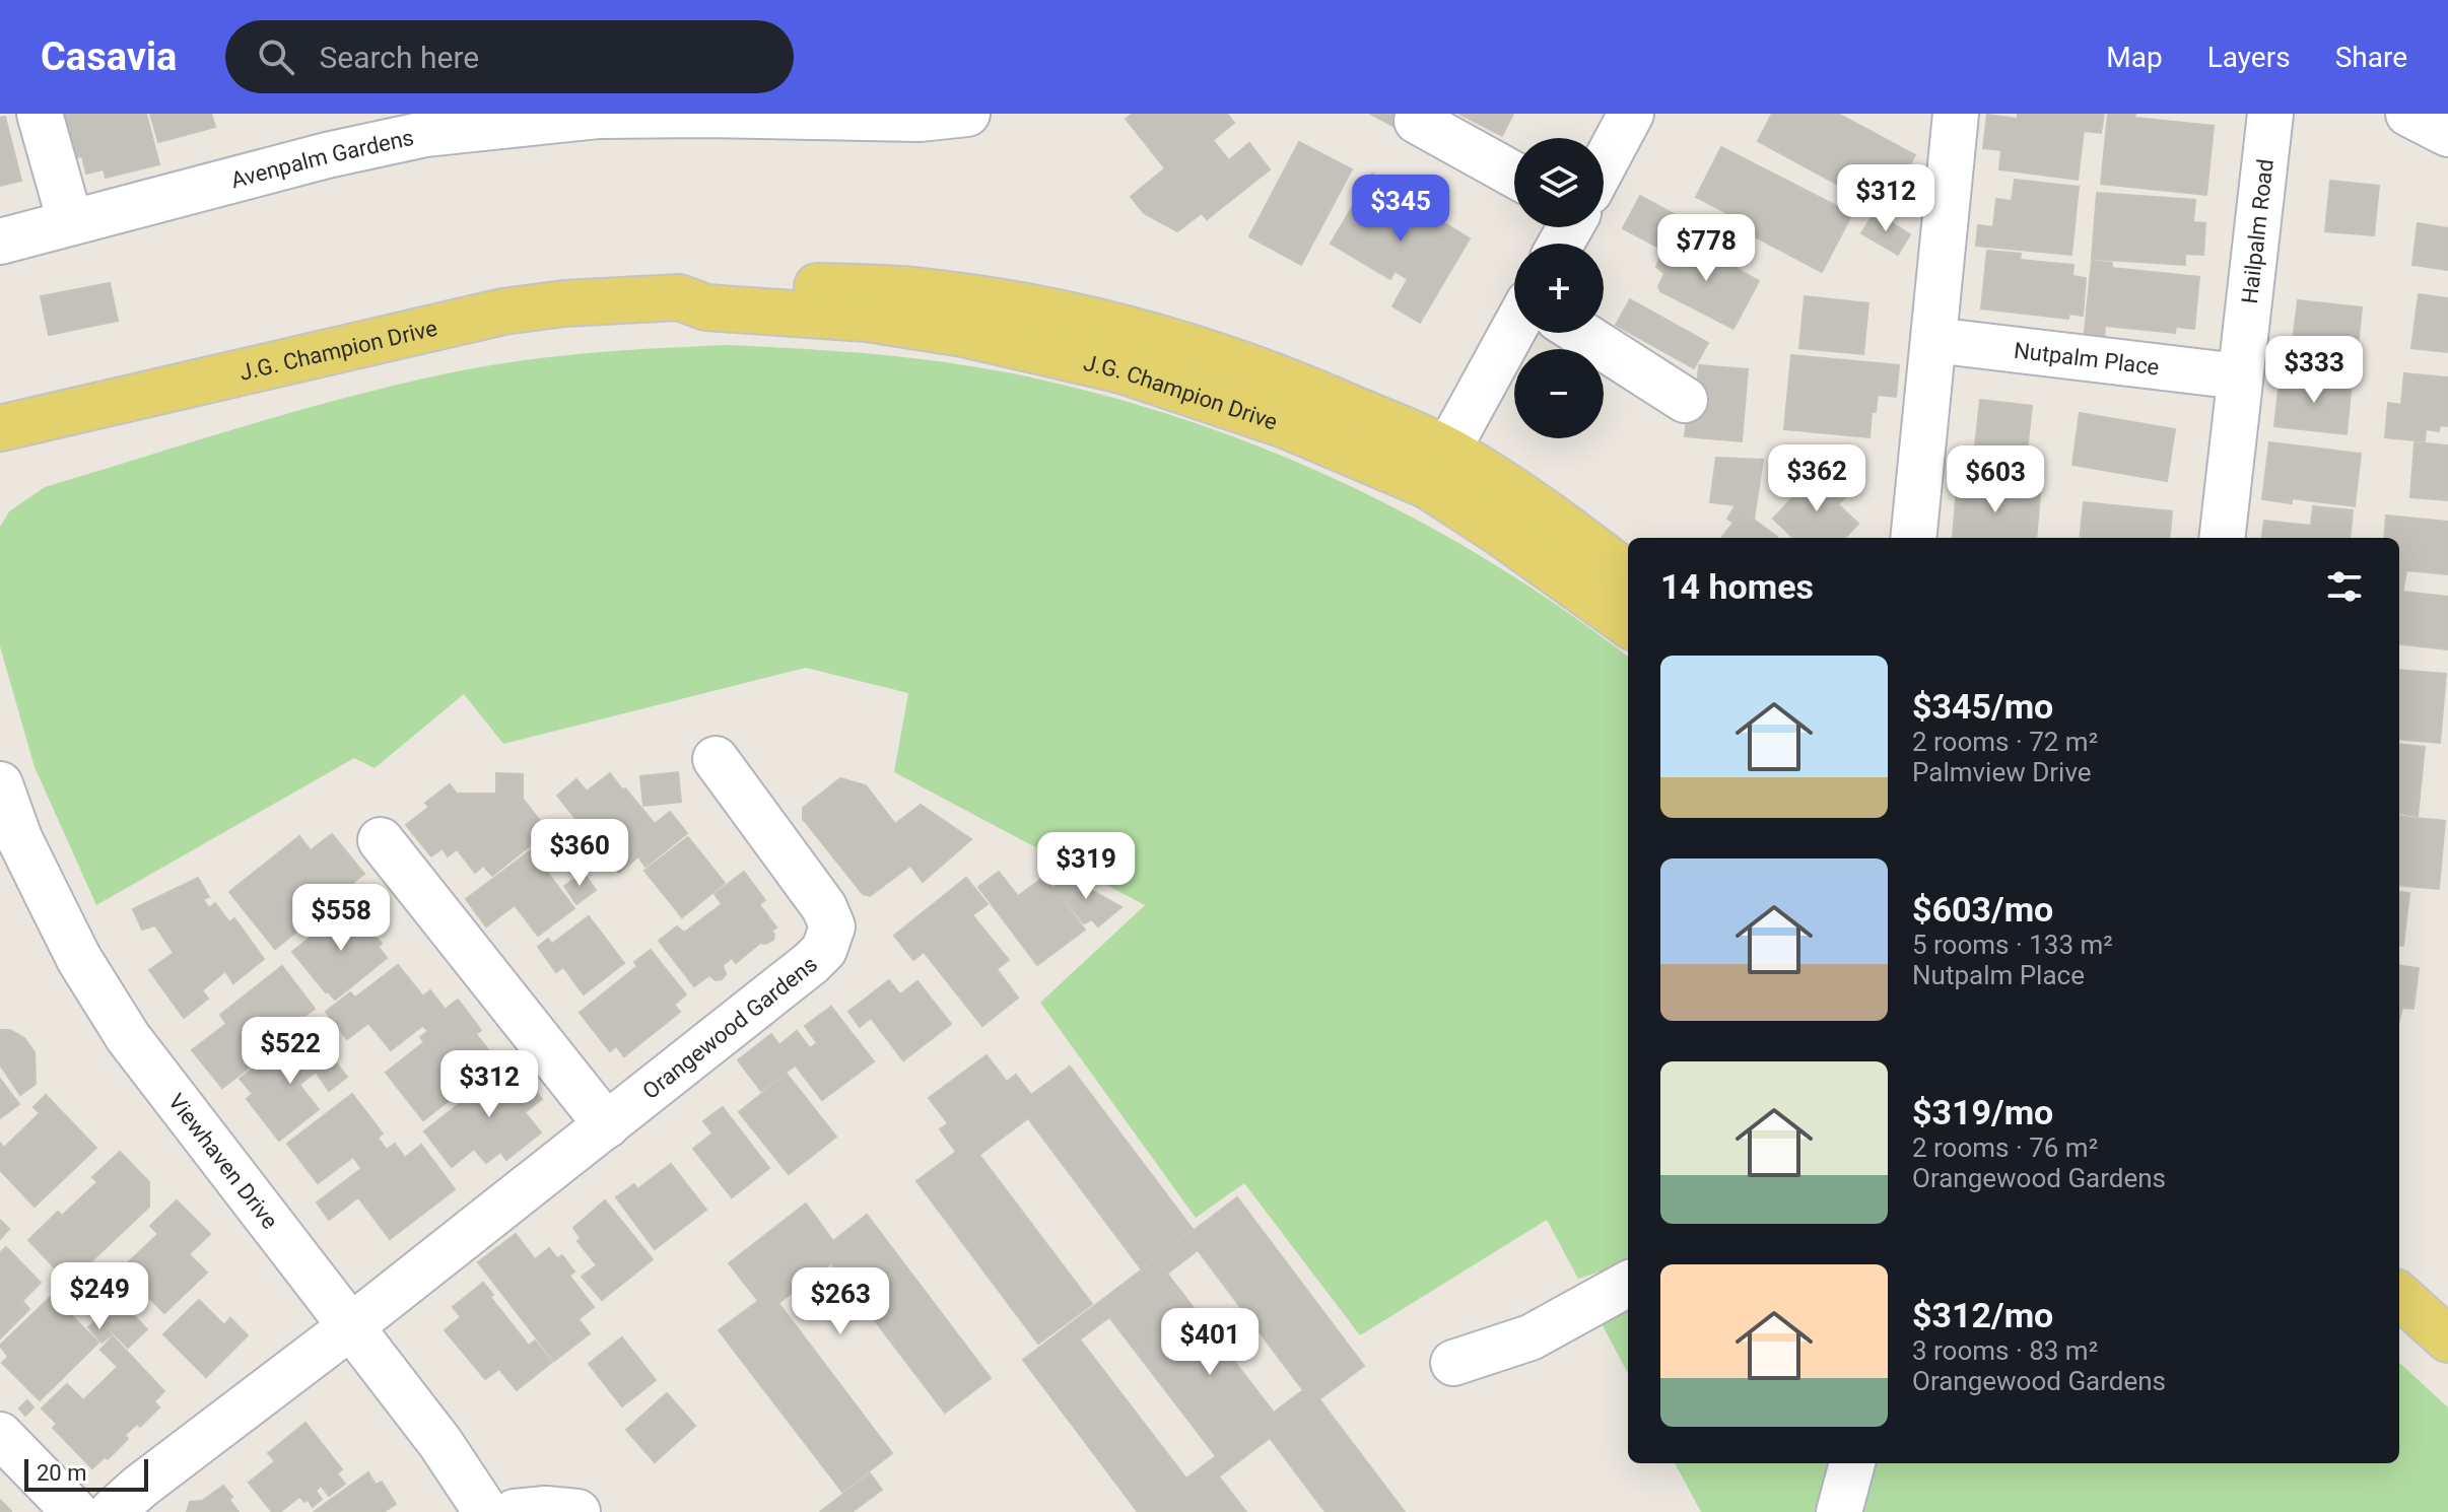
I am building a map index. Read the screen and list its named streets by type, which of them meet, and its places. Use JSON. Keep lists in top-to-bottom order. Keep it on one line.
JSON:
{"streets":{"main road":["J.G. Champion Drive"],"street":["Avenpalm Gardens","Hailpalm Road","Nutpalm Place","Orangewood Gardens","Viewhaven Drive"]},"crossings":[["Hailpalm Road","Nutpalm Place"],["Orangewood Gardens","Viewhaven Drive"]],"scale_bar":"20 m","page":{"header":"Casavia","search":"Search here","nav":["Map","Layers","Share"],"map_buttons":["+","−"],"price":["$312","$345","$778","$333","$362","$603","$360","$319","$558","$522","$312","$249","$263","$401"],"heading":"14 homes","list":[{"name":"$345/mo","note":"2 rooms · 72 m² · Palmview Drive"},{"name":"$603/mo","note":"5 rooms · 133 m² · Nutpalm Place"},{"name":"$319/mo","note":"2 rooms · 76 m² · Orangewood Gardens"},{"name":"$312/mo","note":"3 rooms · 83 m² · Orangewood Gardens"}],"scale":"20 m"}}
